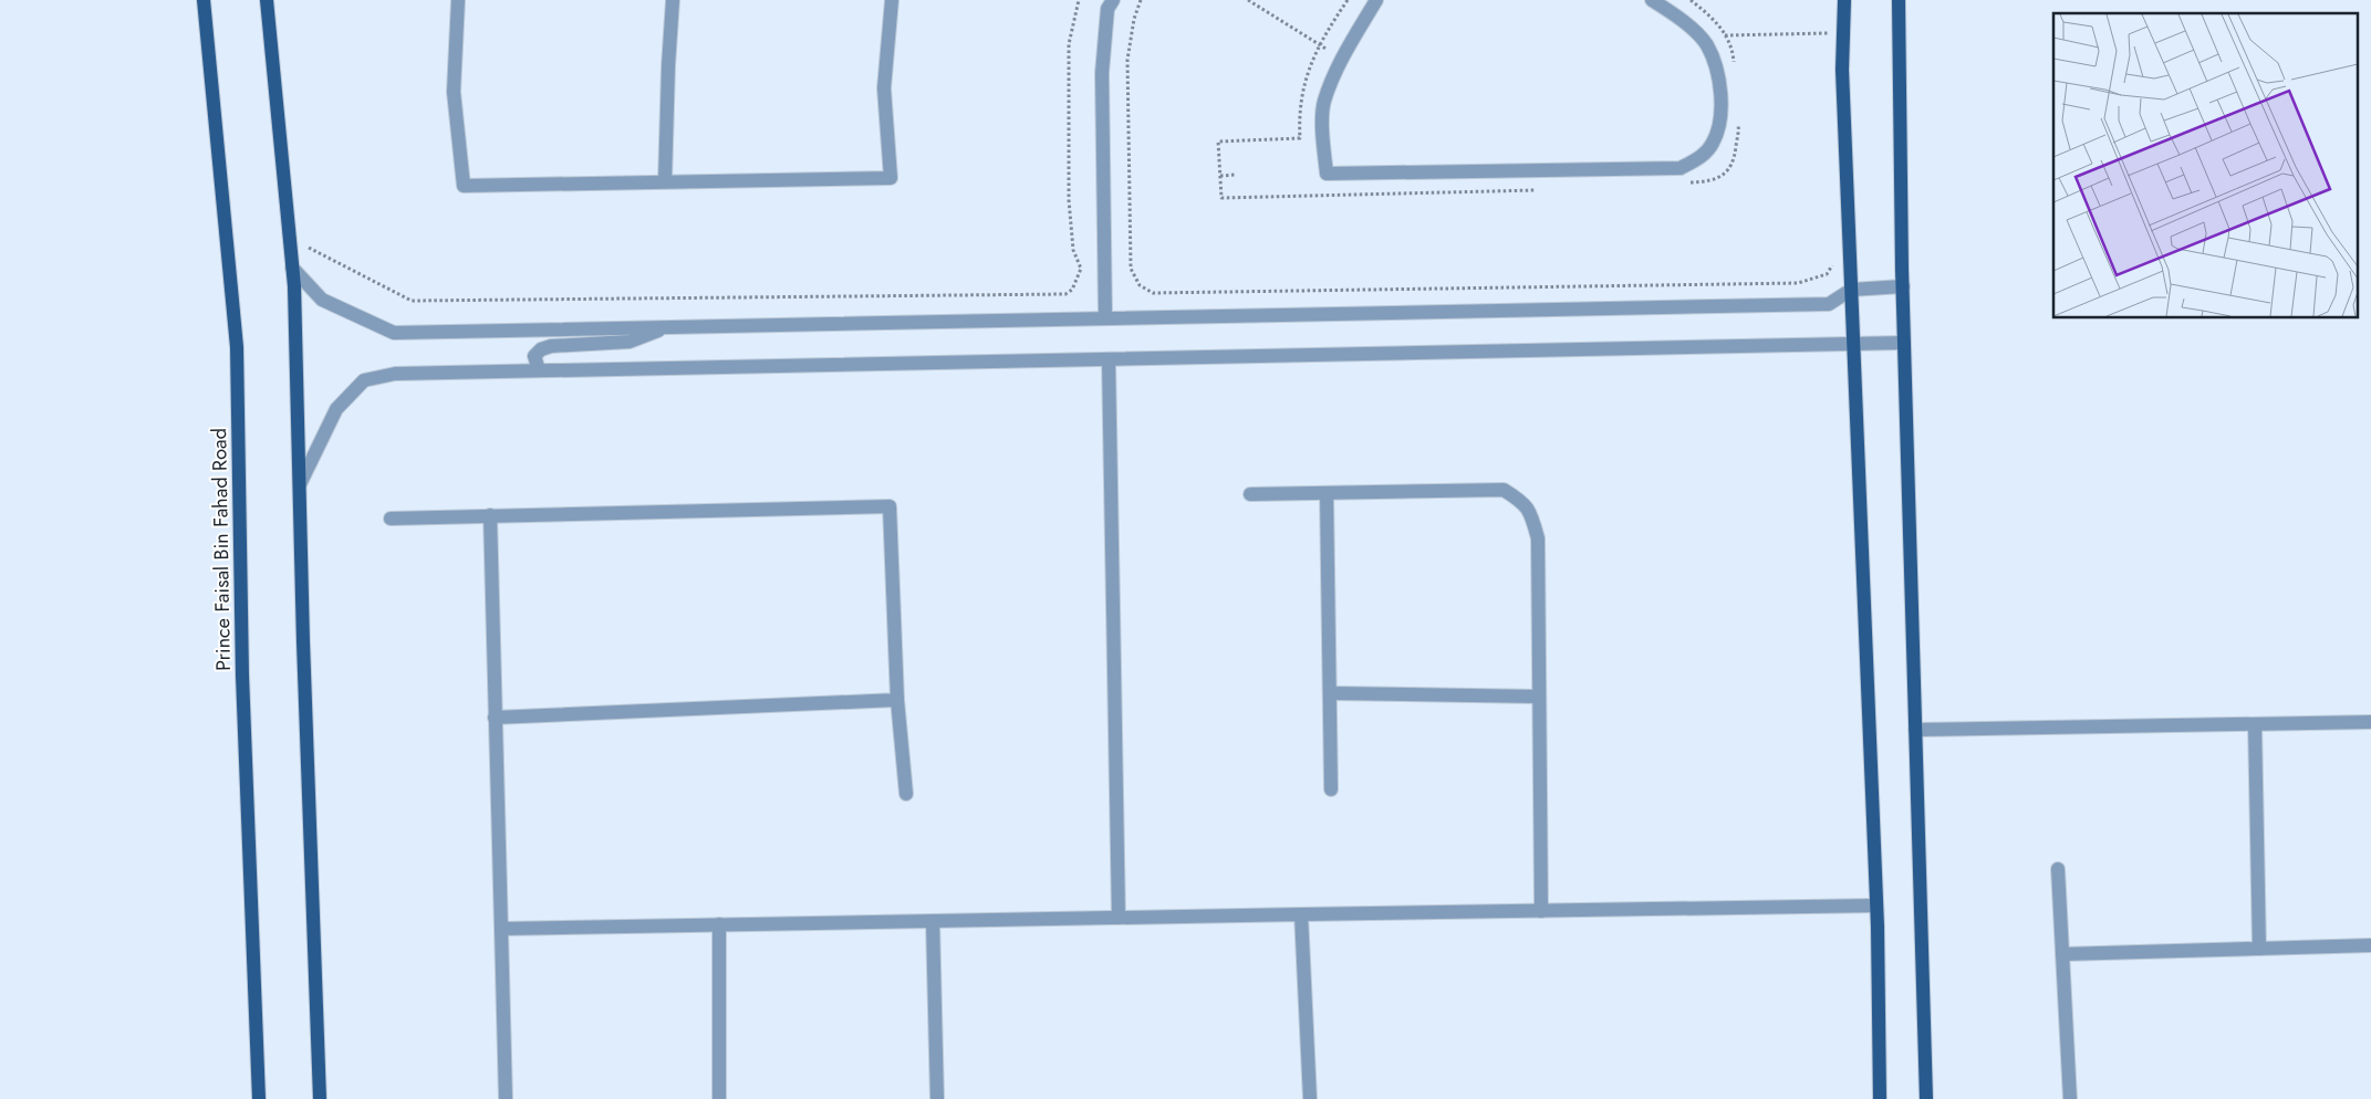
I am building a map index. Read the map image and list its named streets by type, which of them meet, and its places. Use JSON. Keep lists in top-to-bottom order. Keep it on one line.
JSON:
{"streets":{"main road":["Prince Faisal Bin Fahad Road"]}}
